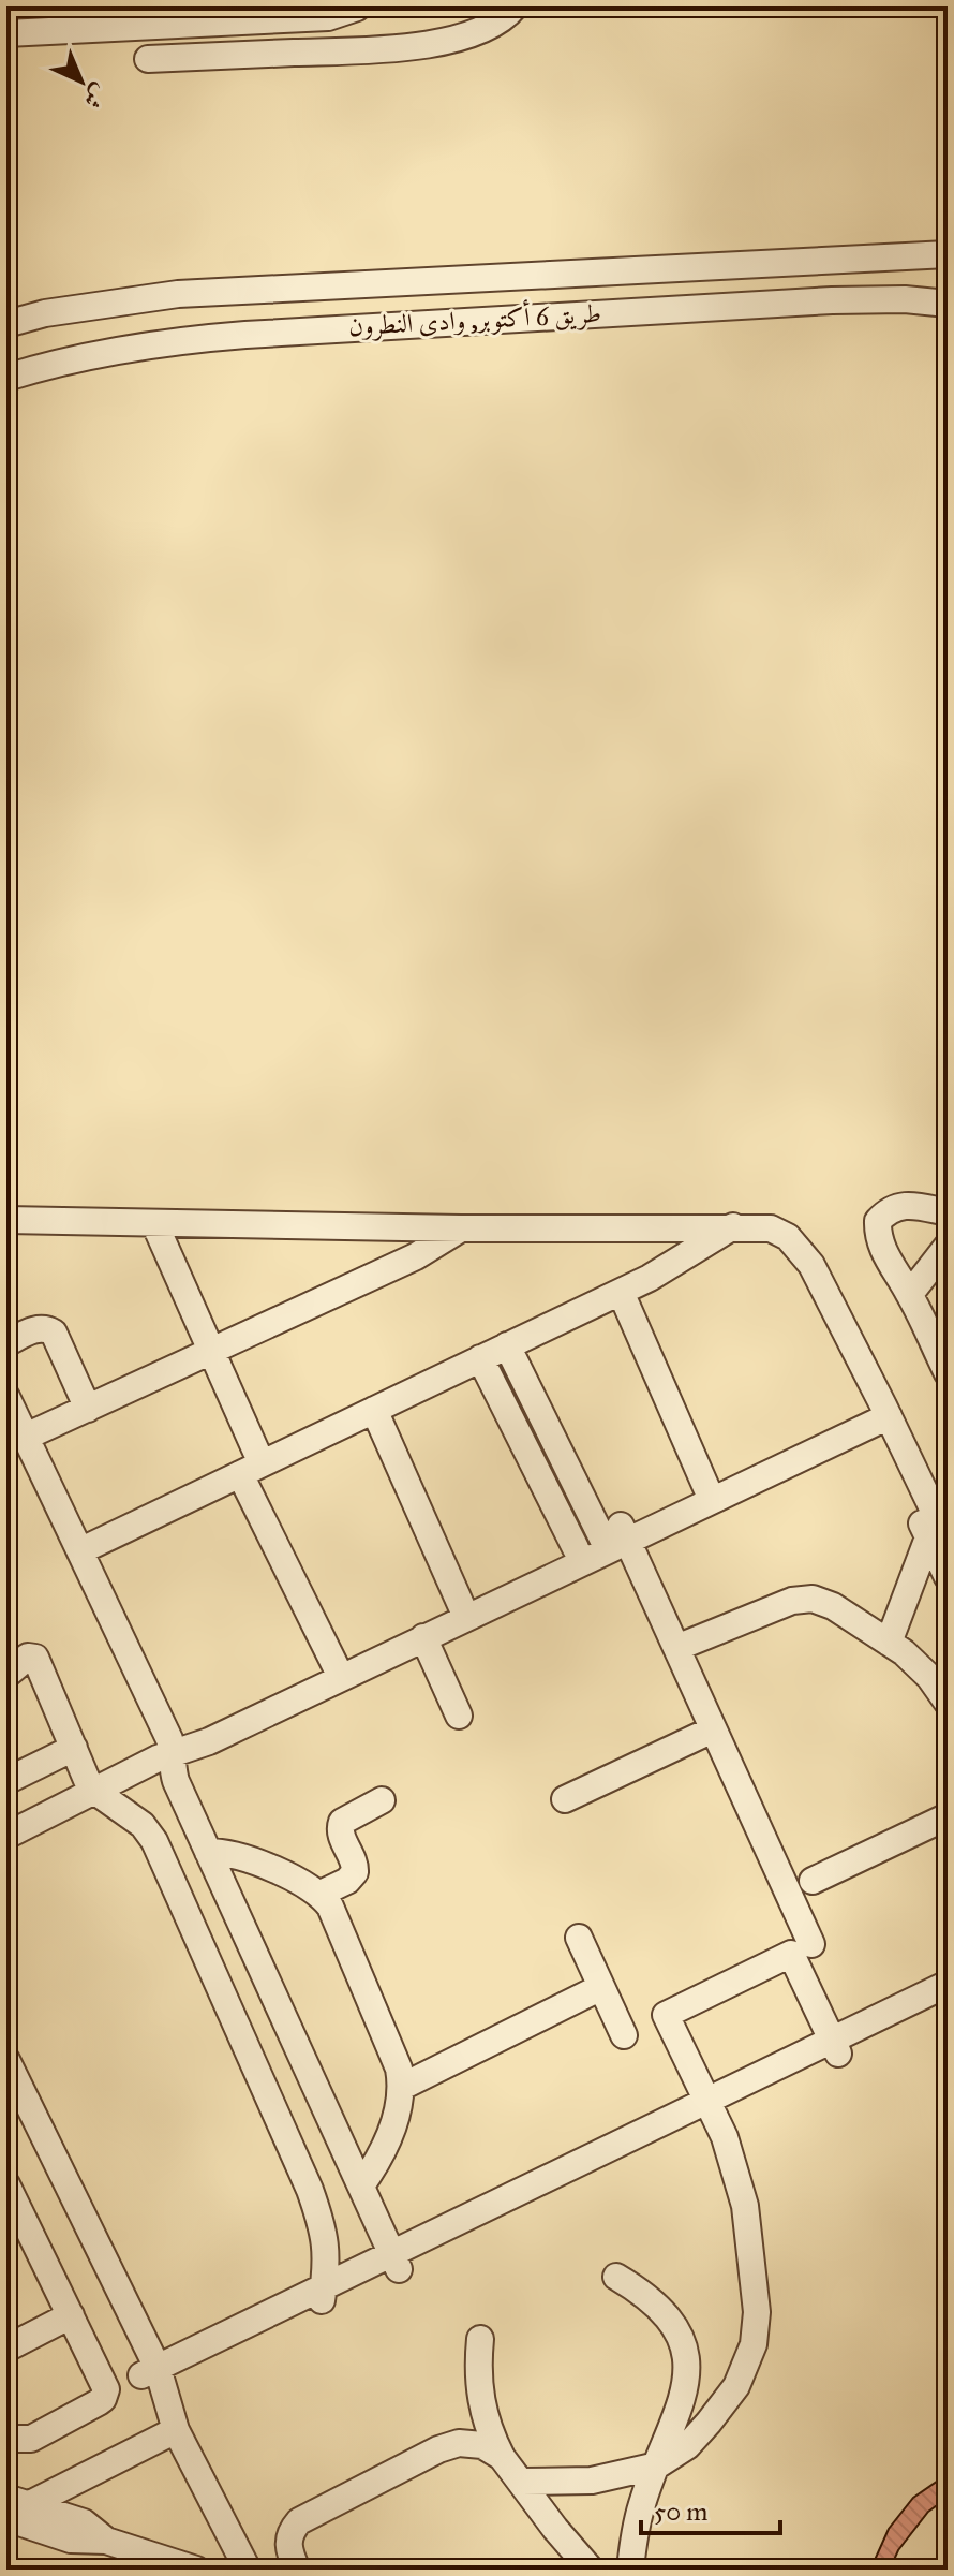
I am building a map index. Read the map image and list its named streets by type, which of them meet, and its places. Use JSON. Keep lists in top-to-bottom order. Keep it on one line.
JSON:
{"streets":{"street":["طريق 6 أكتوبر, وادى النطرون"]},"scale_bar":"50 m","north":"bottom right"}
